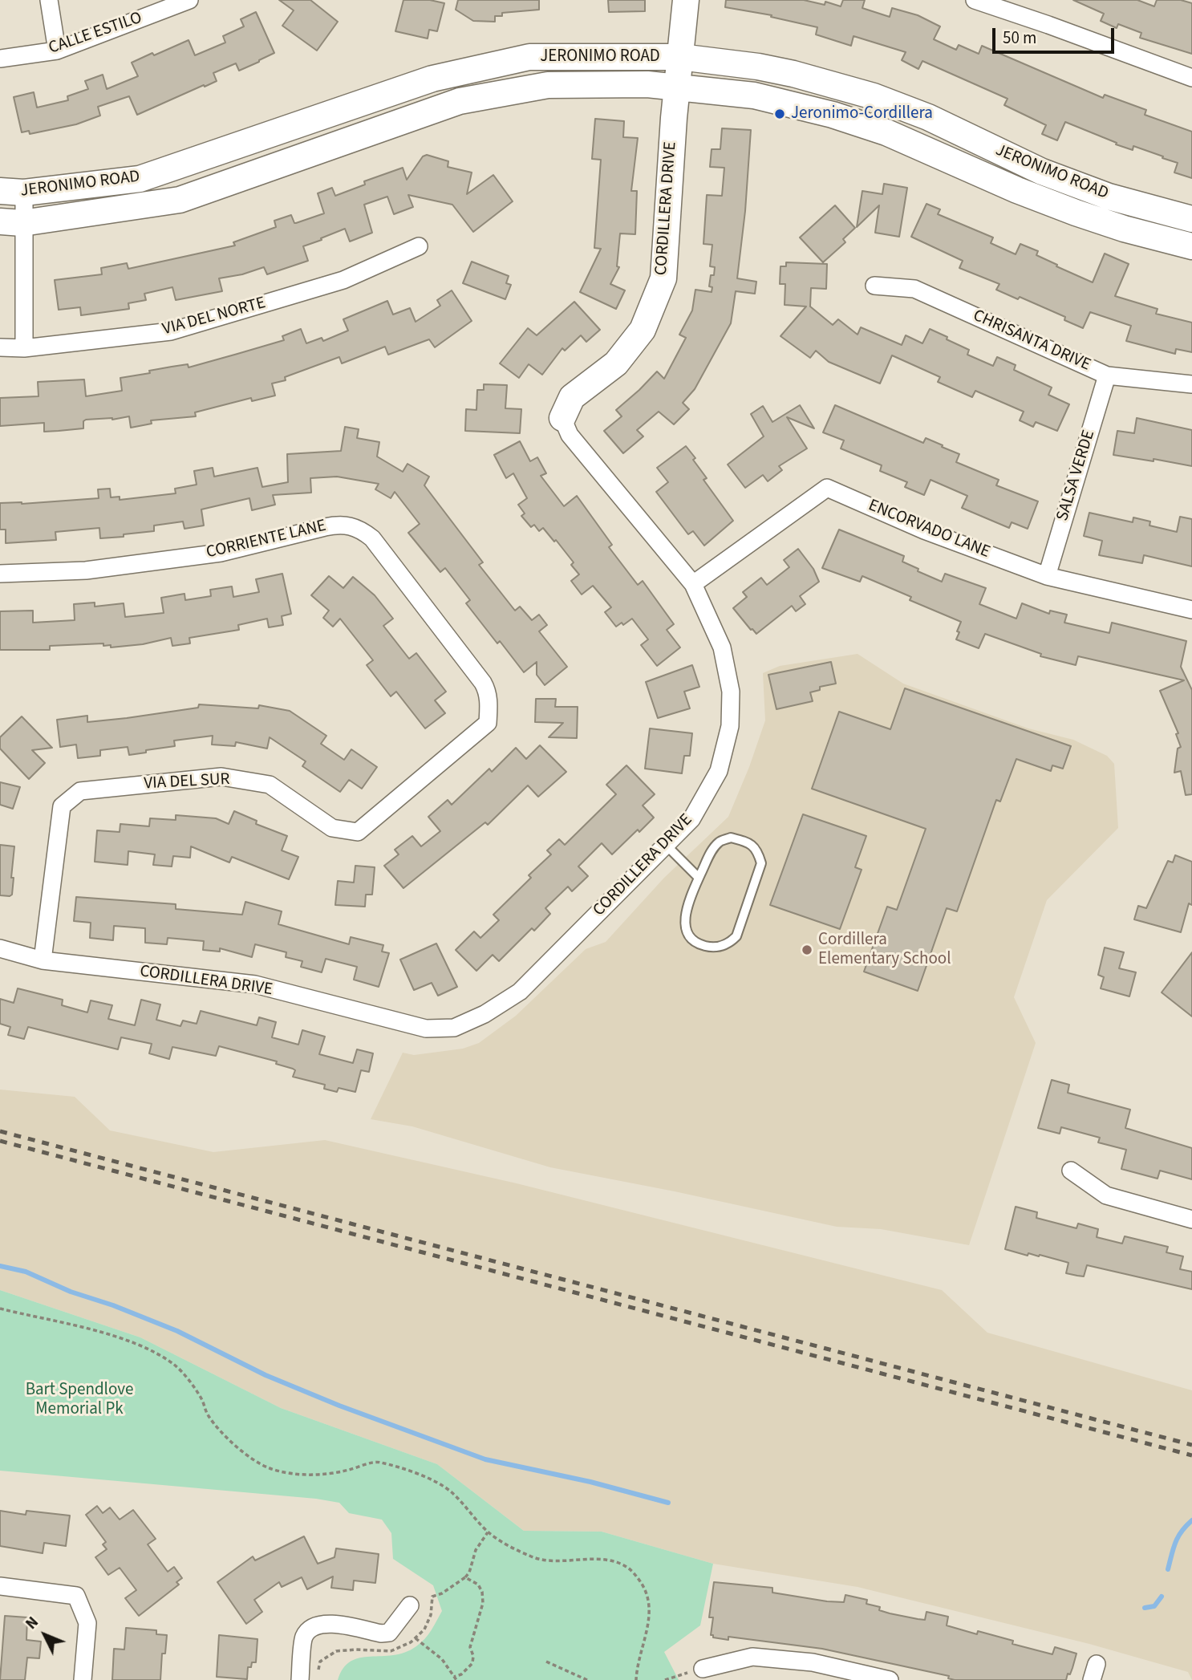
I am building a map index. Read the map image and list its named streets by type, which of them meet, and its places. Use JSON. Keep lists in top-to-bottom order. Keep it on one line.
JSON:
{"streets":{"main road":["JERONIMO ROAD","CORDILLERA DRIVE"],"street":["CALLE ESTILO","VIA DEL NORTE","CHRISANTA DRIVE","SALSA VERDE","ENCORVADO LANE","CORRIENTE LANE","VIA DEL SUR"]},"crossings":[["JERONIMO ROAD","CORDILLERA DRIVE"],["CORDILLERA DRIVE","ENCORVADO LANE"],["CORDILLERA DRIVE","VIA DEL SUR"],["CHRISANTA DRIVE","SALSA VERDE"],["SALSA VERDE","ENCORVADO LANE"],["CORRIENTE LANE","VIA DEL SUR"]],"parks":["Bart Spendlove Memorial Pk"],"places":["Jeronimo-Cordillera","Cordillera Elementary School"],"scale_bar":"50 m","north":"top left"}
